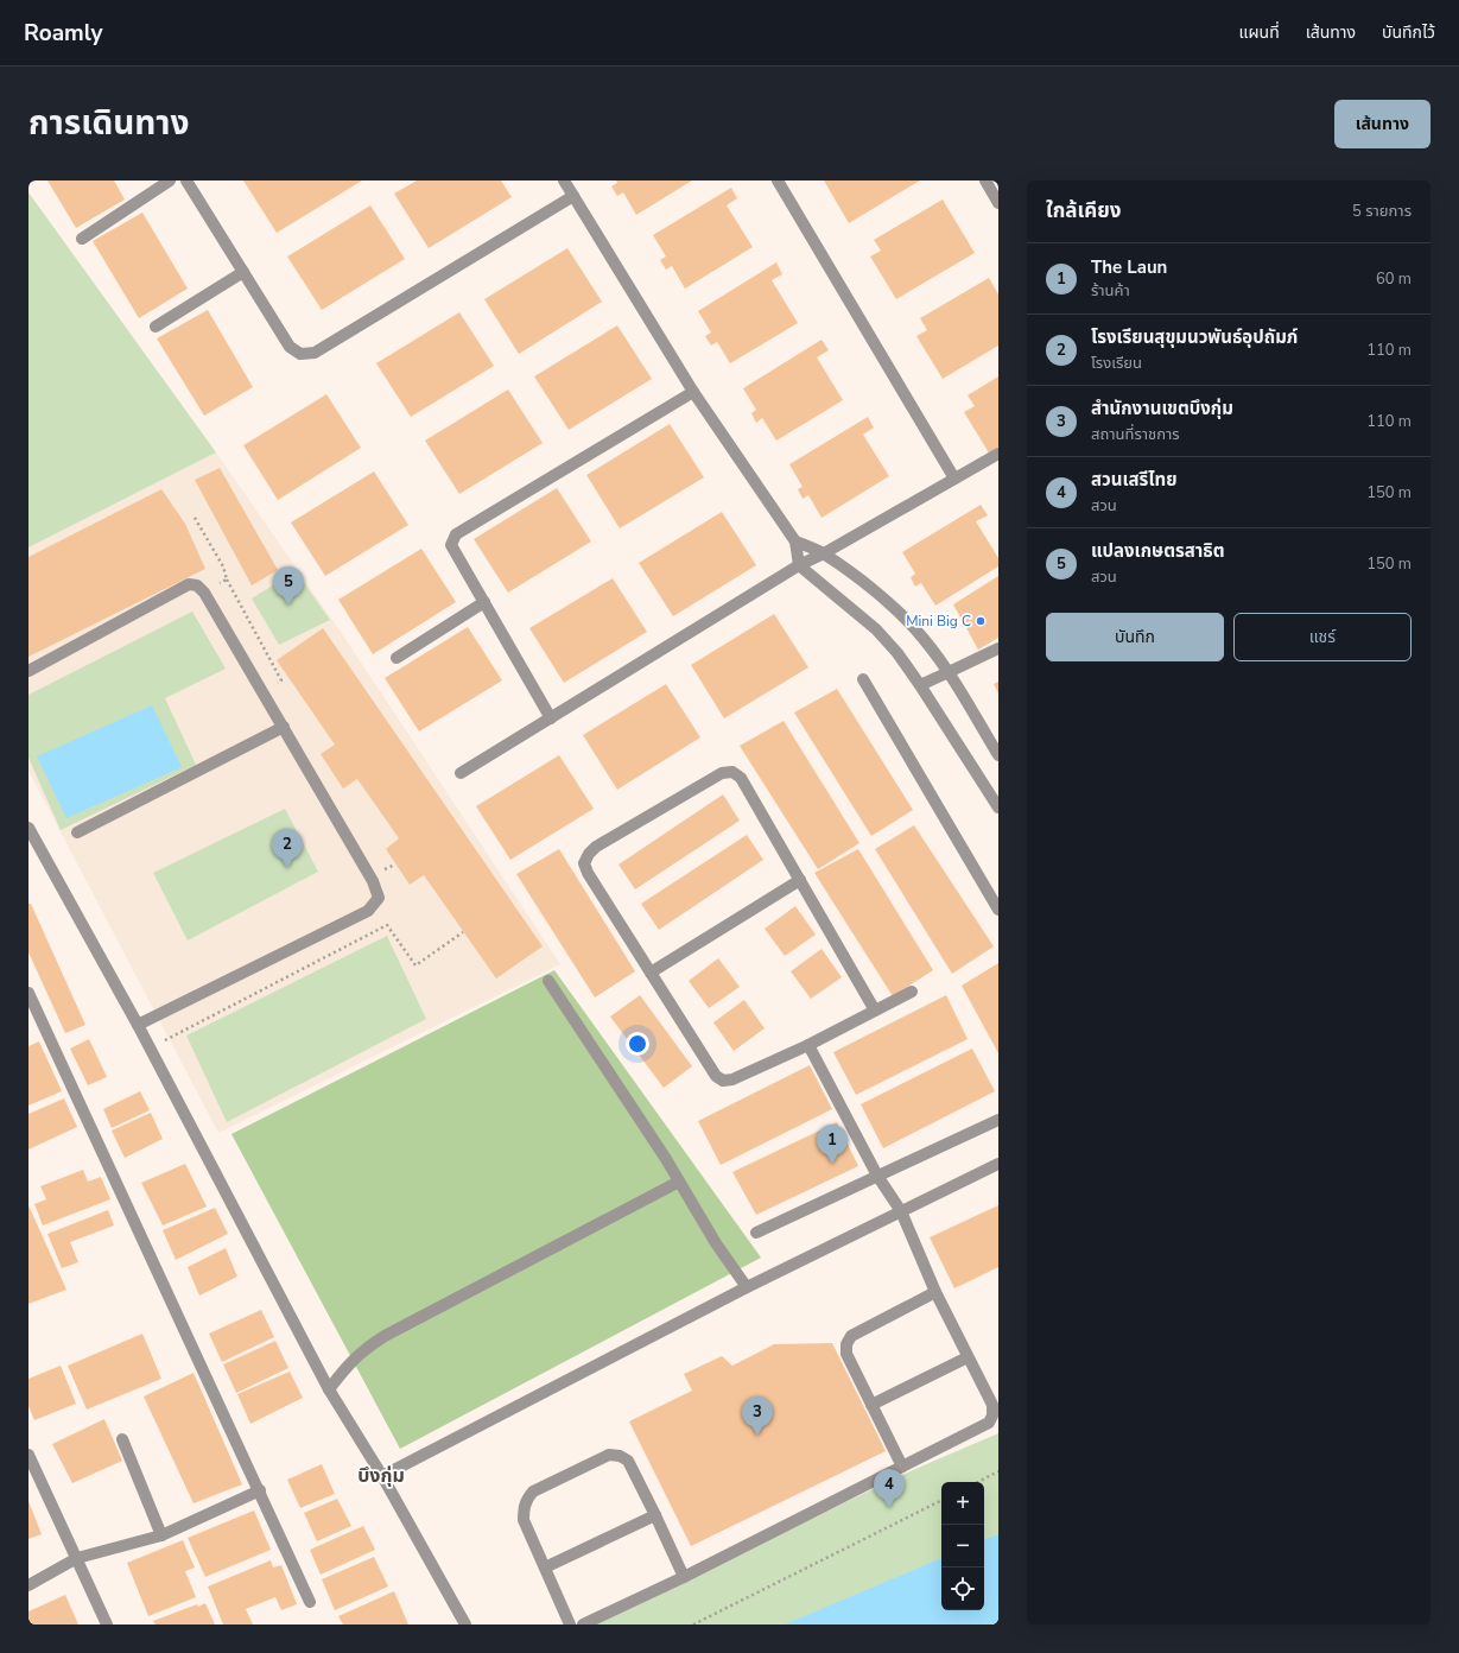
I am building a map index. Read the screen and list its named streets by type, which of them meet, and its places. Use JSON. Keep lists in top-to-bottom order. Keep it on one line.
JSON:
{"districts":["บึงกุ่ม"],"places":["Mini Big C"],"page":{"header":"Roamly","nav":["แผนที่","เส้นทาง","บันทึกไว้"],"title":"การเดินทาง","buttons":["เส้นทาง",["บันทึก","แชร์"]],"heading":["ใกล้เคียง","5 รายการ"],"list":[{"mark":"1","name":"The Laun","note":"ร้านค้า","value":"60 m"},{"mark":"2","name":"โรงเรียนสุขุมนวพันธ์อุปถัมภ์","note":"โรงเรียน","value":"110 m"},{"mark":"3","name":"สำนักงานเขตบึงกุ่ม","note":"สถานที่ราชการ","value":"110 m"},{"mark":"4","name":"สวนเสรีไทย","note":"สวน","value":"150 m"},{"mark":"5","name":"แปลงเกษตรสาธิต","note":"สวน","value":"150 m"}],"pins":["5","2","1","3","4"],"map_buttons":["+","−"]}}
